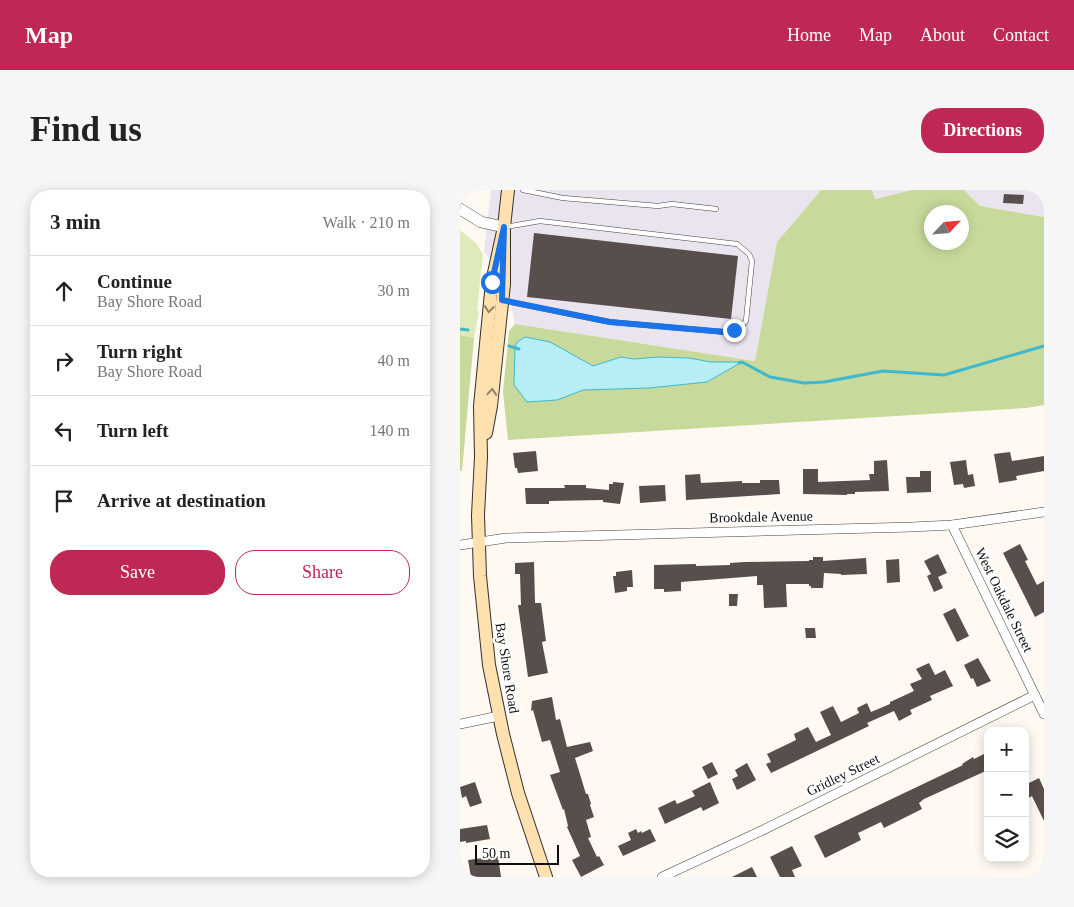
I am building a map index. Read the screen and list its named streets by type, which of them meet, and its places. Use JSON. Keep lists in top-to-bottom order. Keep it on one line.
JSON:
{"streets":{"main road":["Bay Shore Road"],"street":["Brookdale Avenue","West Oakdale Street","Gridley Street"]},"crossings":[["Brookdale Avenue","West Oakdale Street"],["Brookdale Avenue","Bay Shore Road"],["West Oakdale Street","Gridley Street"]],"scale_bar":"50 m","north":"top right","page":{"header":"Map","nav":["Home","Map","About","Contact"],"buttons":["Directions",["Save","Share"]],"title":"Find us","heading":["3 min","Walk · 210 m"],"list":[["Continue","Bay Shore Road","30 m"],["Turn right","Bay Shore Road","40 m"],["Turn left","140 m"],"Arrive at destination"],"map_buttons":["+","−"],"scale":"50 m"}}
